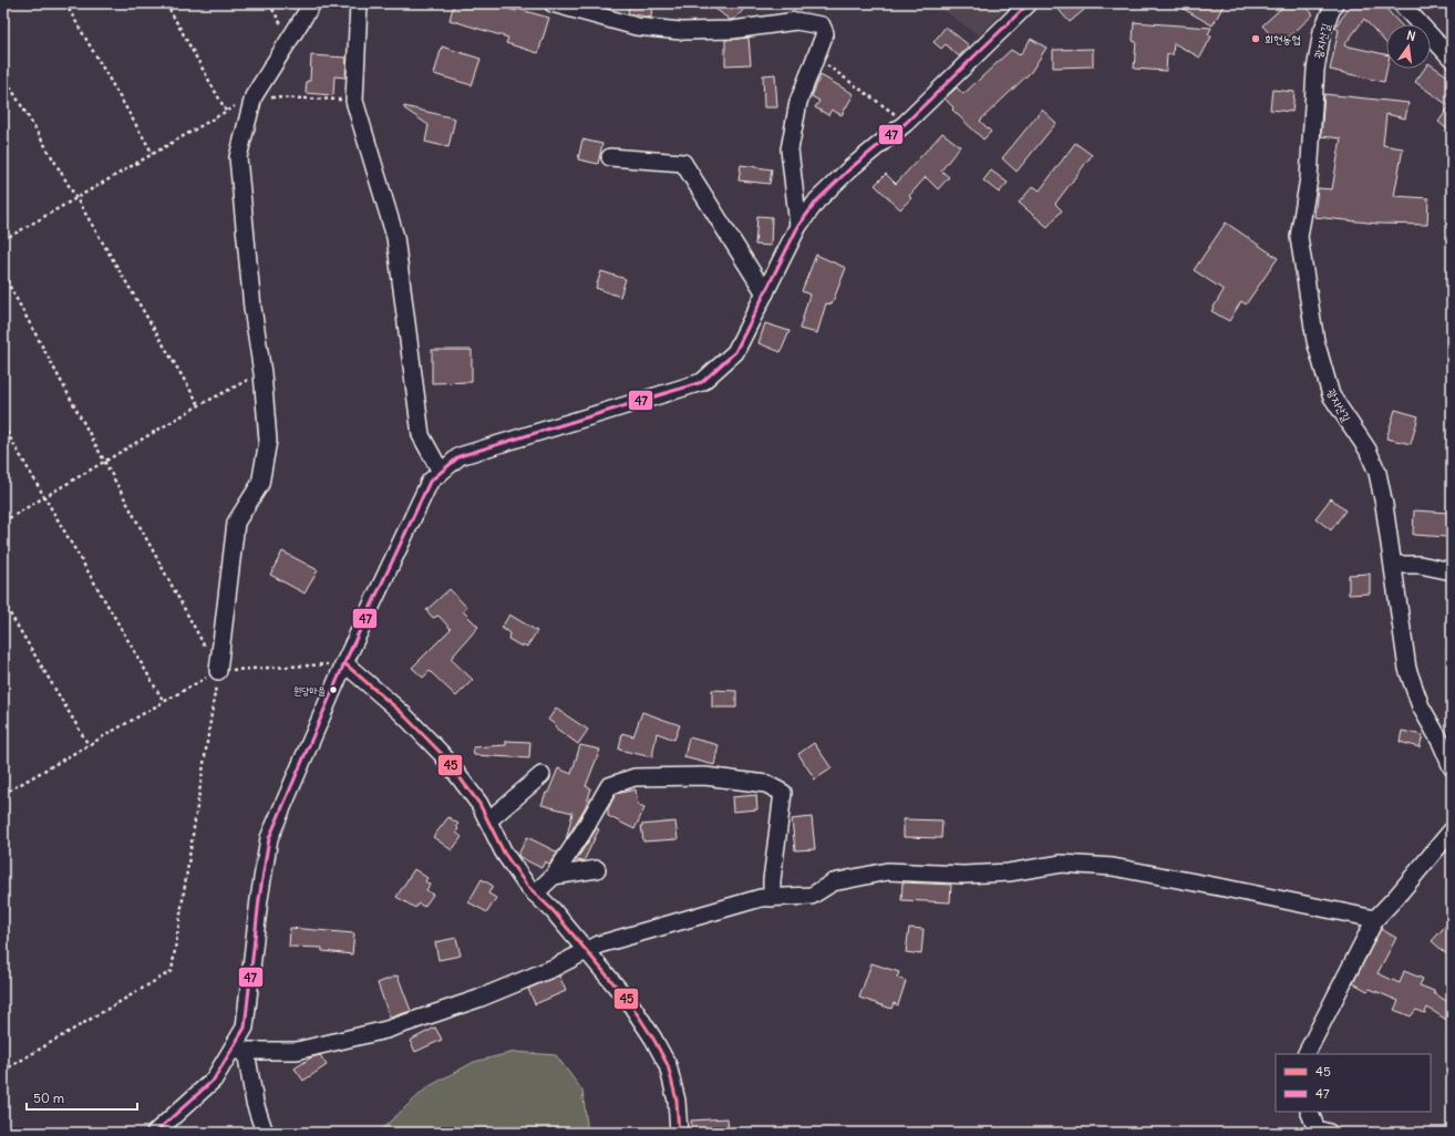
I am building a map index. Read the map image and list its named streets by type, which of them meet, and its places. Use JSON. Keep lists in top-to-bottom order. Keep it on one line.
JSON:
{"streets":{"street":["광지산길"]},"places":["회현농협","원당마을"],"lines":["transit line 47","transit line 45"],"legend":["45","47"],"scale_bar":"50 m","north":"top"}
